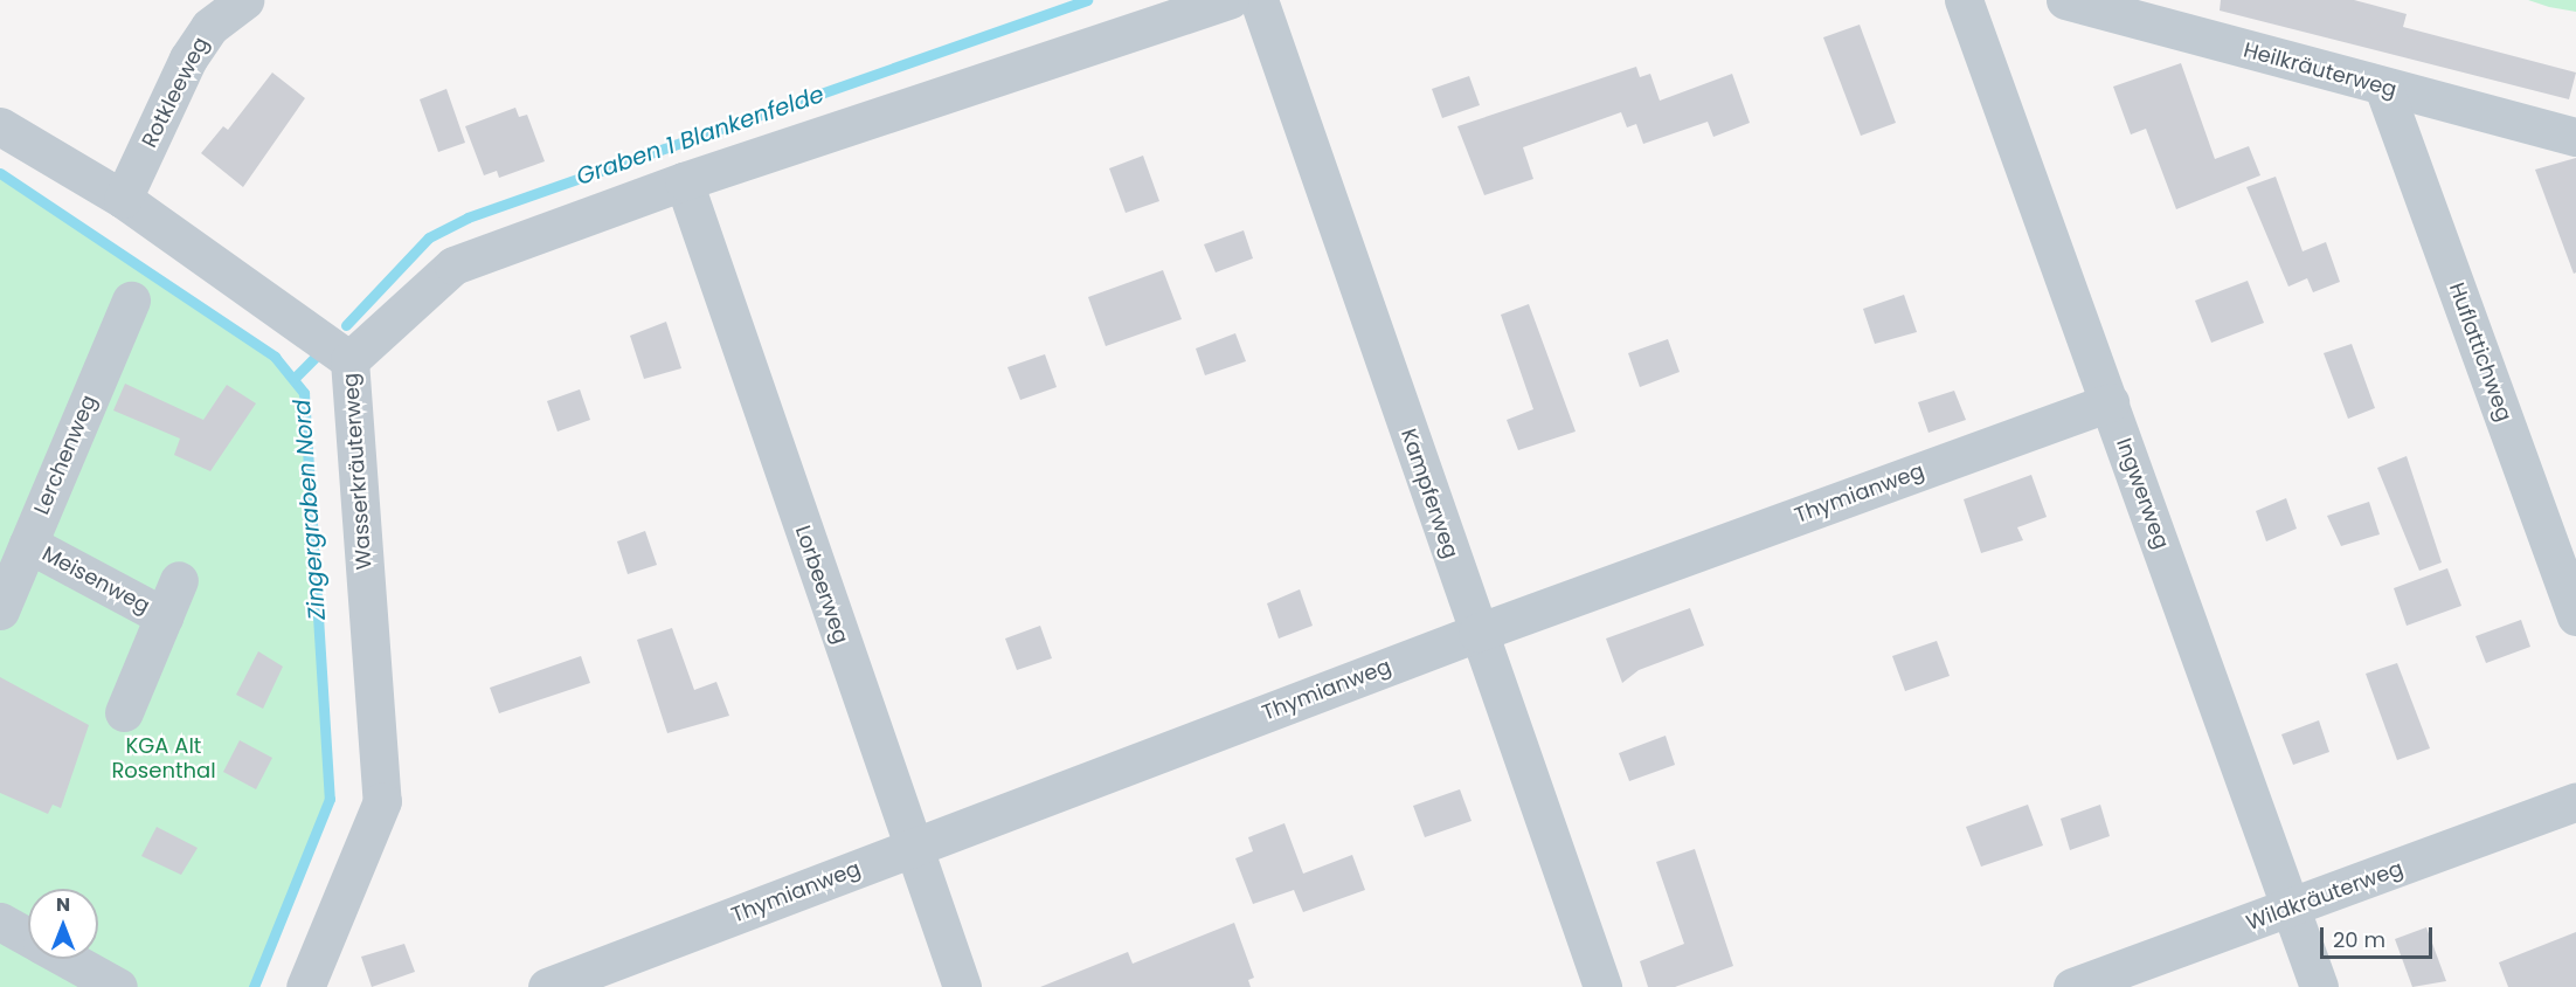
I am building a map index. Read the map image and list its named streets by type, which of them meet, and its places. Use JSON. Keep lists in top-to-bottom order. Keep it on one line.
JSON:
{"streets":{"lane":["Heilkräuterweg","Rotkleeweg","Huflattichweg","Lerchenweg","Wasserkräuterweg","Kampferweg","Thymianweg","Ingwerweg","Meisenweg","Lorbeerweg","Wildkräuterweg"]},"crossings":[["Heilkräuterweg","Huflattichweg"],["Rotkleeweg","Wasserkräuterweg"],["Lerchenweg","Meisenweg"],["Kampferweg","Thymianweg"],["Thymianweg","Ingwerweg"],["Thymianweg","Lorbeerweg"],["Ingwerweg","Wildkräuterweg"]],"water":["Graben 1 Blankenfelde","Zingergraben Nord"],"parks":["KGA Alt Rosenthal"],"scale_bar":"20 m","north":"top"}
